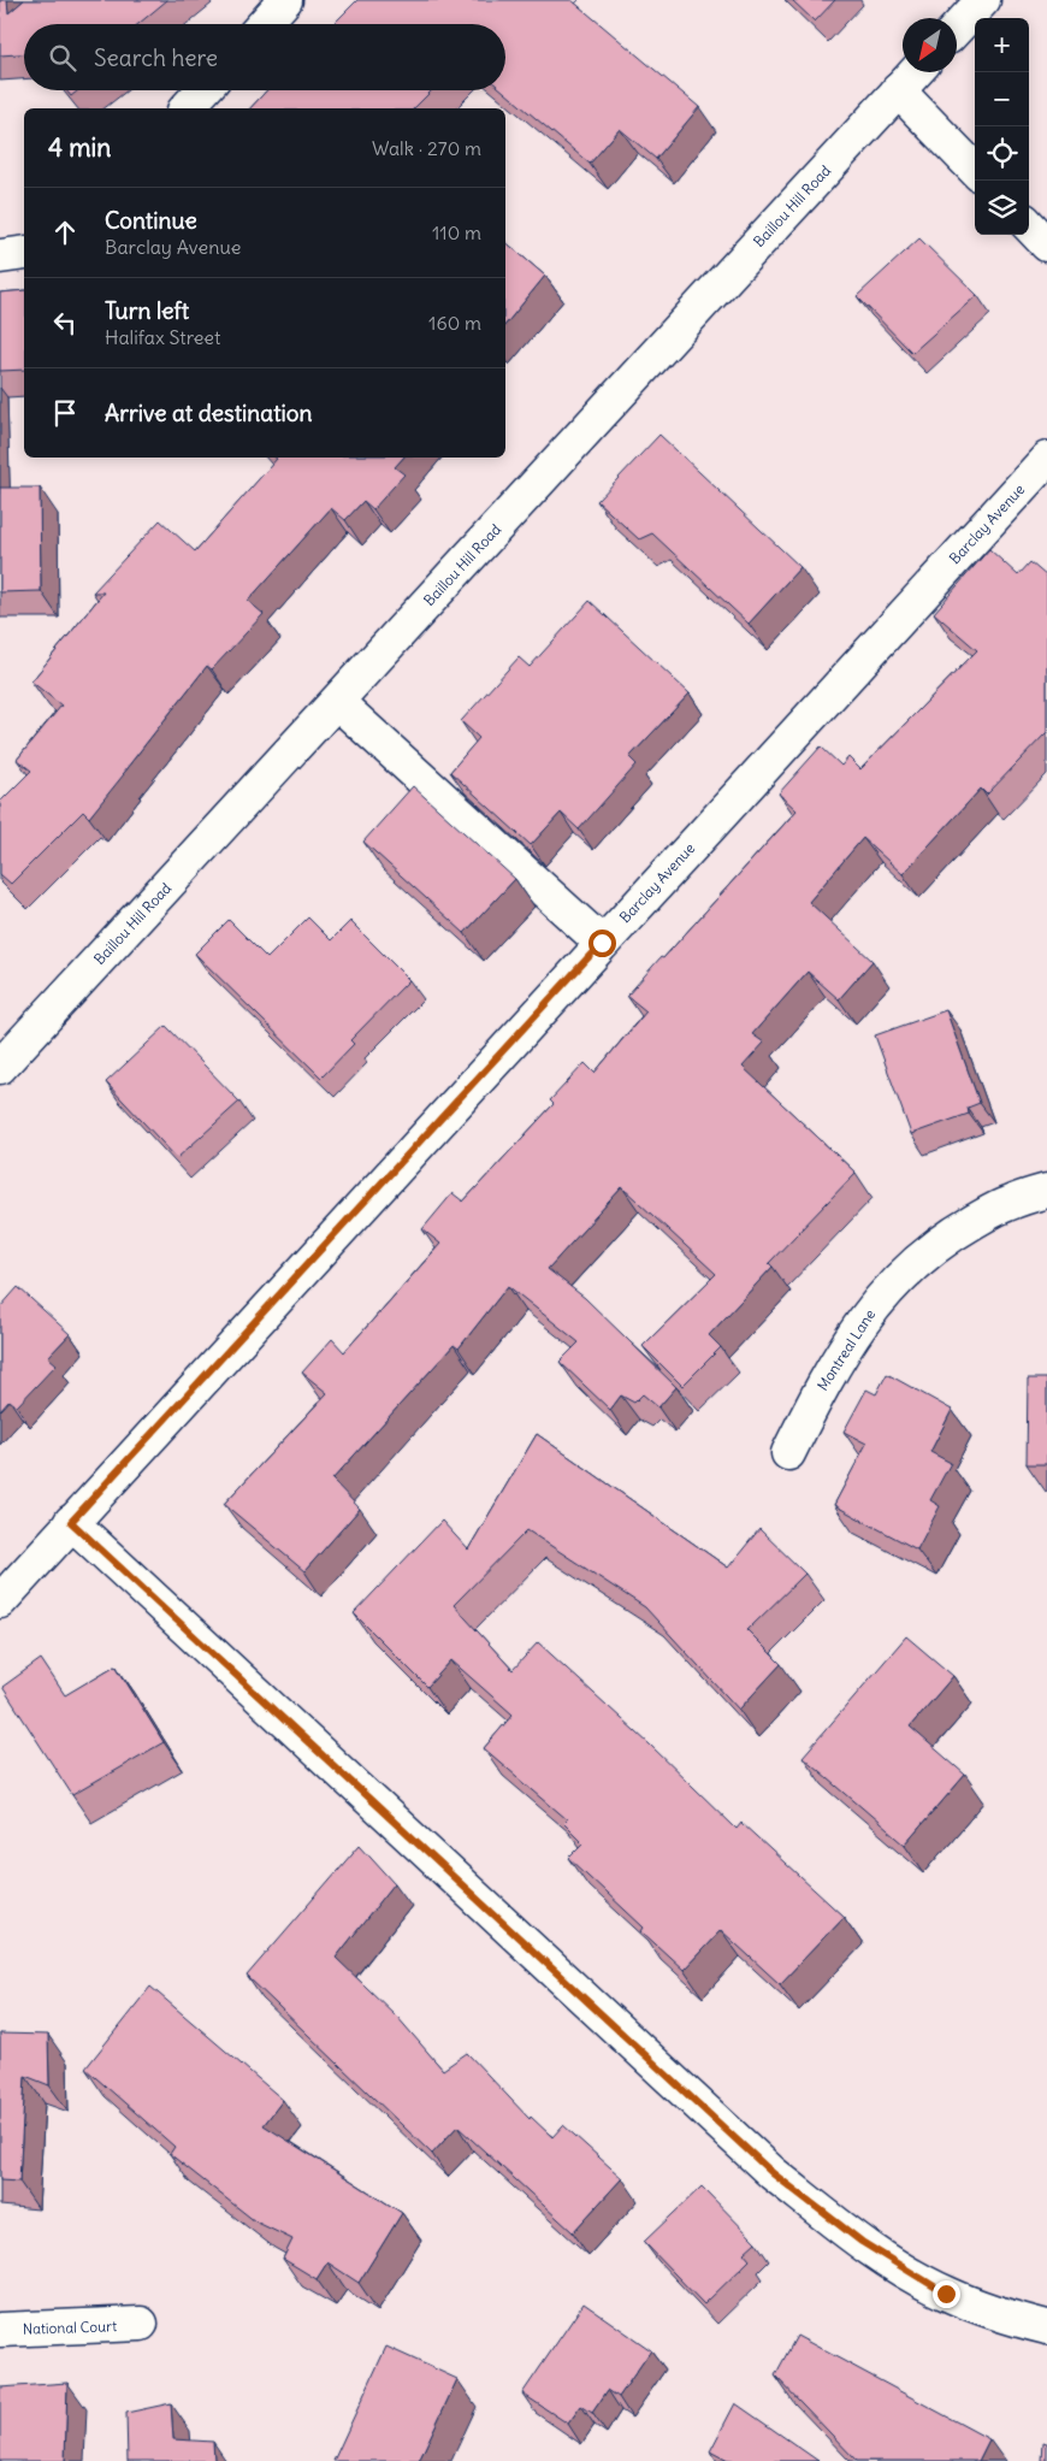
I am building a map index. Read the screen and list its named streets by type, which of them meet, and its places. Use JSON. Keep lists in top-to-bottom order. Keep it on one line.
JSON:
{"streets":{"street":["Baillou Hill Road","Barclay Avenue","Montreal Lane","National Court"]},"north":"bottom left","page":{"map_buttons":["+","−"],"search":"Search here","heading":["4 min","Walk · 270 m"],"list":[["Continue","Barclay Avenue","110 m"],["Turn left","Halifax Street","160 m"],"Arrive at destination"]}}
